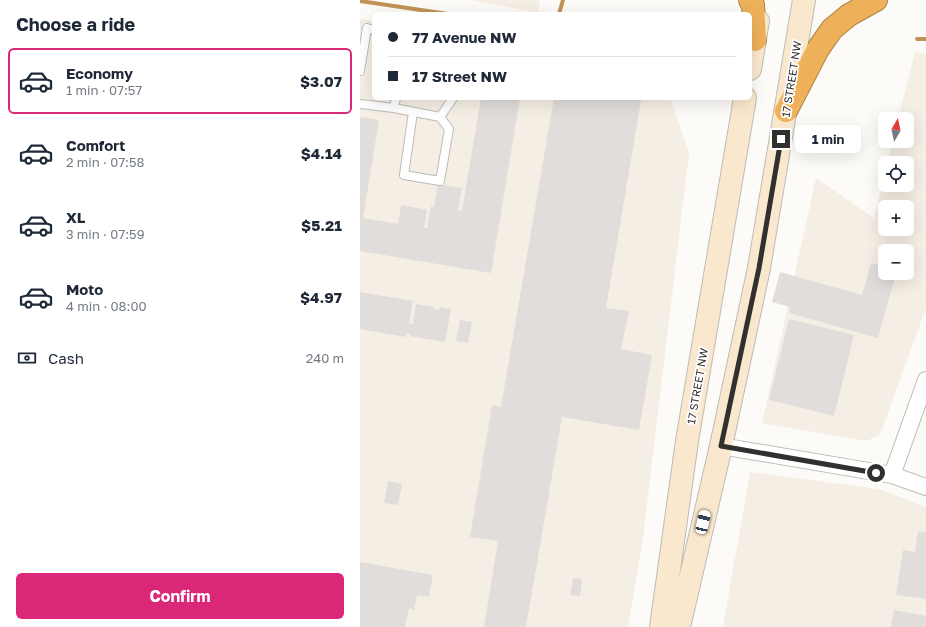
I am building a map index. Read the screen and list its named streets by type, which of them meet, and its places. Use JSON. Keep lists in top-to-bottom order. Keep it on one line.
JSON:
{"streets":{"main road":["17 STREET NW"]},"north":"top","page":{"heading":"Choose a ride","banner":["77 Avenue NW","17 Street NW"],"list":[{"name":"Economy","note":"1 min · 07:57","value":"$3.07"},{"name":"Comfort","note":"2 min · 07:58","value":"$4.14"},{"name":"XL","note":"3 min · 07:59","value":"$5.21"},{"name":"Moto","note":"4 min · 08:00","value":"$4.97"}],"map_buttons":["+","−"],"bubble":"1 min","pay":["Cash","240 m"],"buttons":"Confirm"}}
